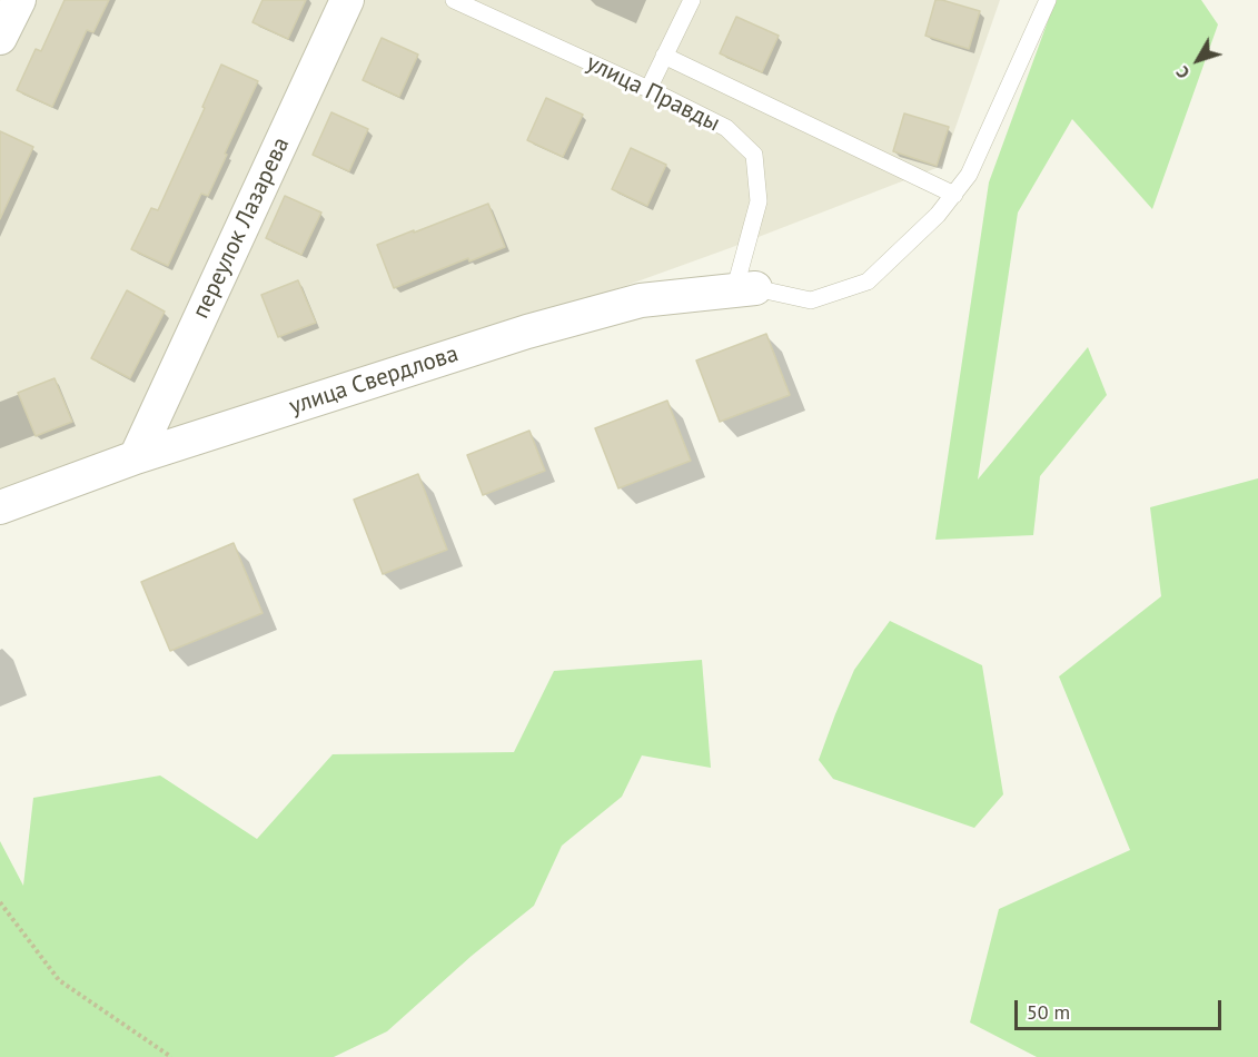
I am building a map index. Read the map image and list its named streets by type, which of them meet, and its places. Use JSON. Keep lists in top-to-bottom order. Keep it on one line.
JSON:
{"streets":{"street":["переулок Лазарева","улица Свердлова"],"lane":["улица Правды"]},"crossings":[["улица Правды","улица Свердлова"],["переулок Лазарева","улица Свердлова"]],"scale_bar":"50 m","north":"bottom left"}
